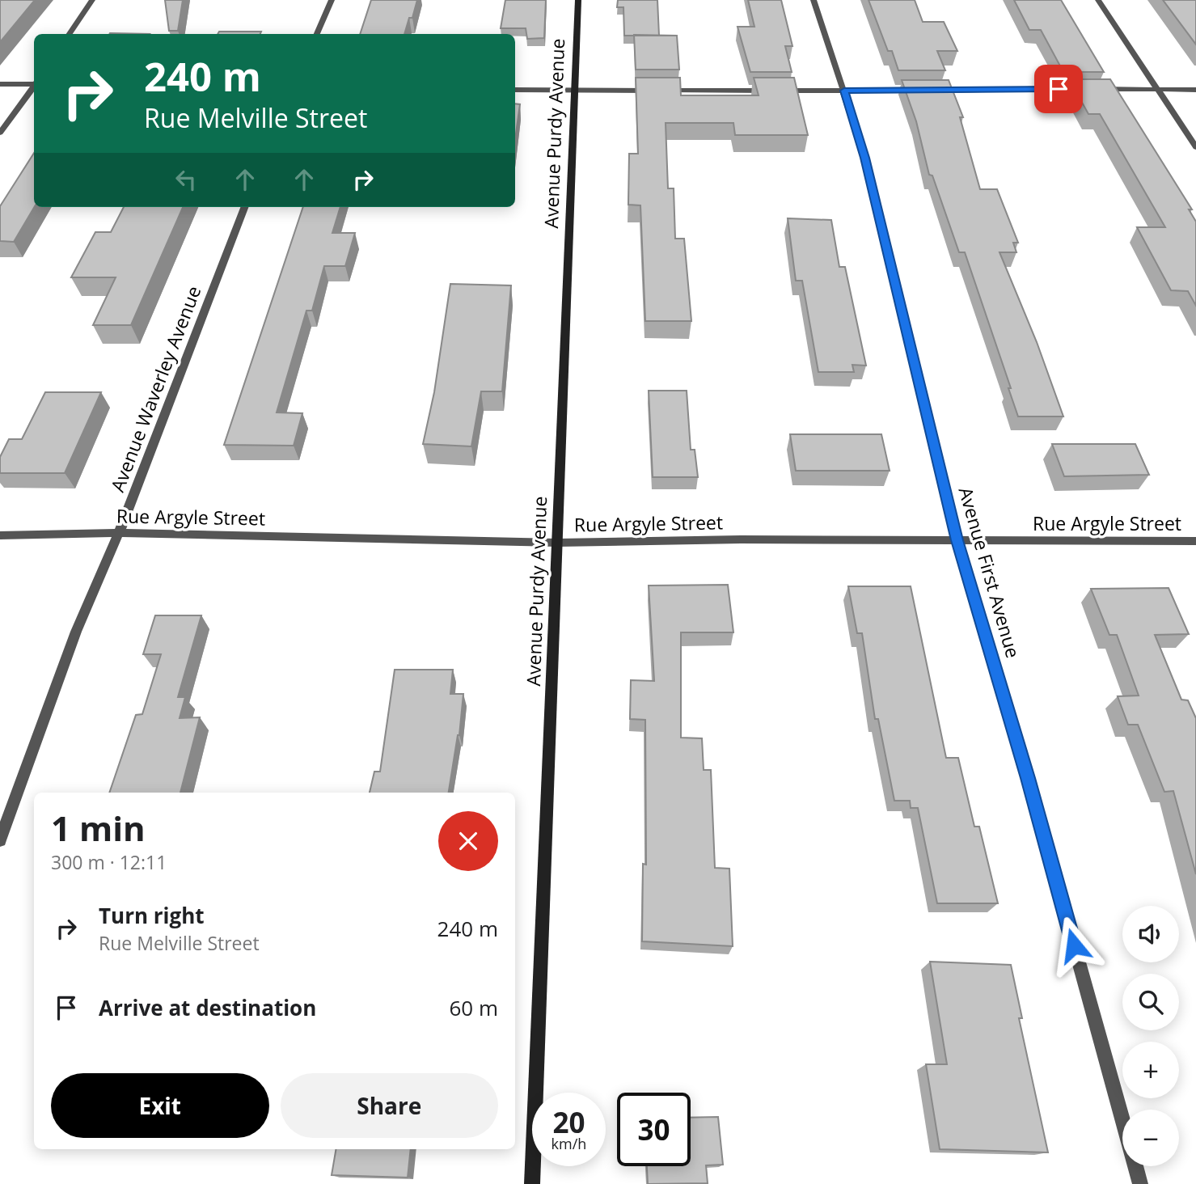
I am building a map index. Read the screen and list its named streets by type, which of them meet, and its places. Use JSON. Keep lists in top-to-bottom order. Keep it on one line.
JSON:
{"streets":{"street":["Avenue Purdy Avenue","Avenue Waverley Avenue","Rue Argyle Street","Avenue First Avenue"]},"crossings":[["Avenue Purdy Avenue","Rue Argyle Street"],["Avenue Waverley Avenue","Rue Argyle Street"],["Rue Argyle Street","Avenue First Avenue"]],"page":{"turn":["240 m","Rue Melville Street"],"heading":["1 min","300 m · 12:11"],"list":[{"name":"Turn right","note":"Rue Melville Street","value":"240 m"},{"name":"Arrive at destination","value":"60 m"}],"map_buttons":["+","−"],"buttons":["Exit","Share"],"speed":"20 km/h","limit":"30"}}
